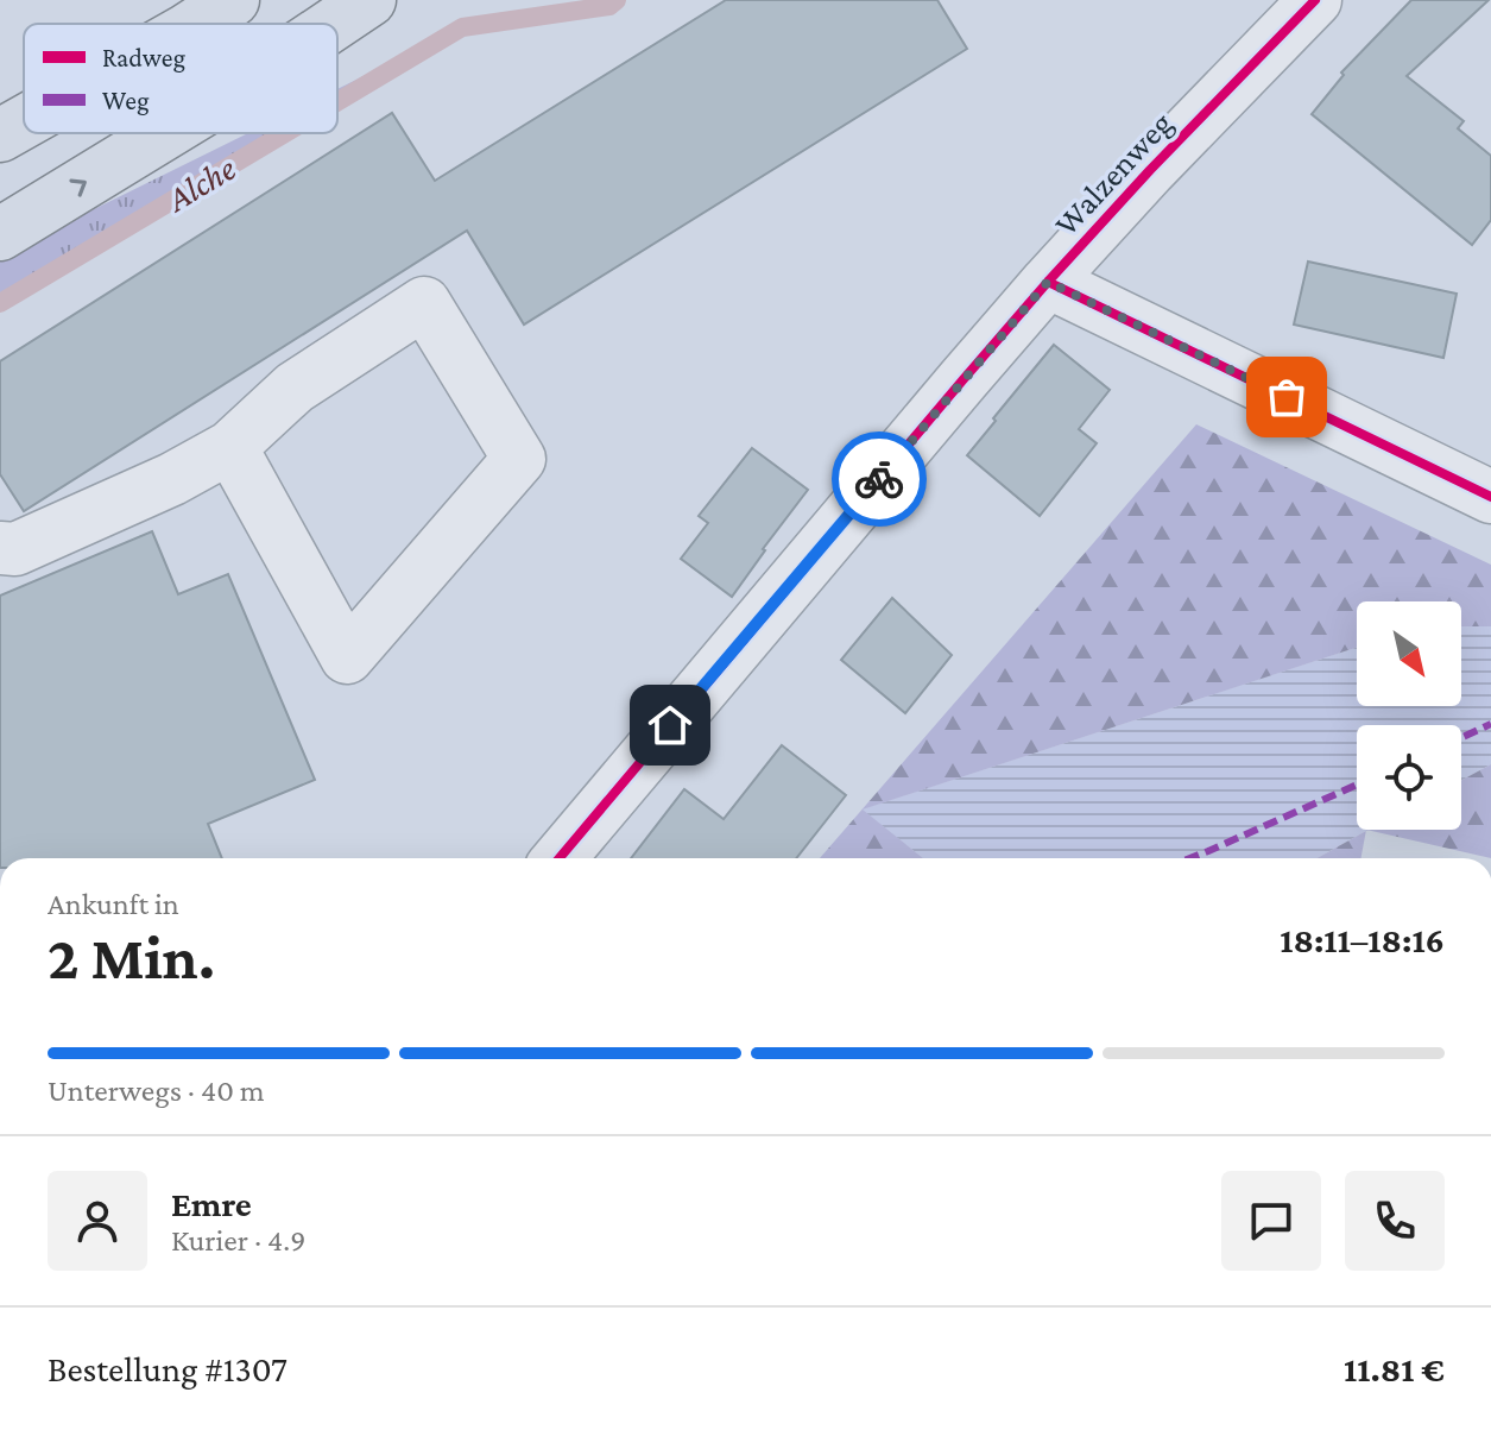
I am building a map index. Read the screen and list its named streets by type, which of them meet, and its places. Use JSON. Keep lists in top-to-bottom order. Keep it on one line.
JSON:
{"streets":{"street":["Walzenweg"]},"water":["Alche"],"legend":["Radweg","Weg"],"north":"bottom right","page":{"heading":["2 Min.","Ankunft in","18:11–18:16"],"panel":["Emre","Kurier · 4.9","Bestellung #1307","11.81 €"],"bar":"Unterwegs · 40 m"}}
